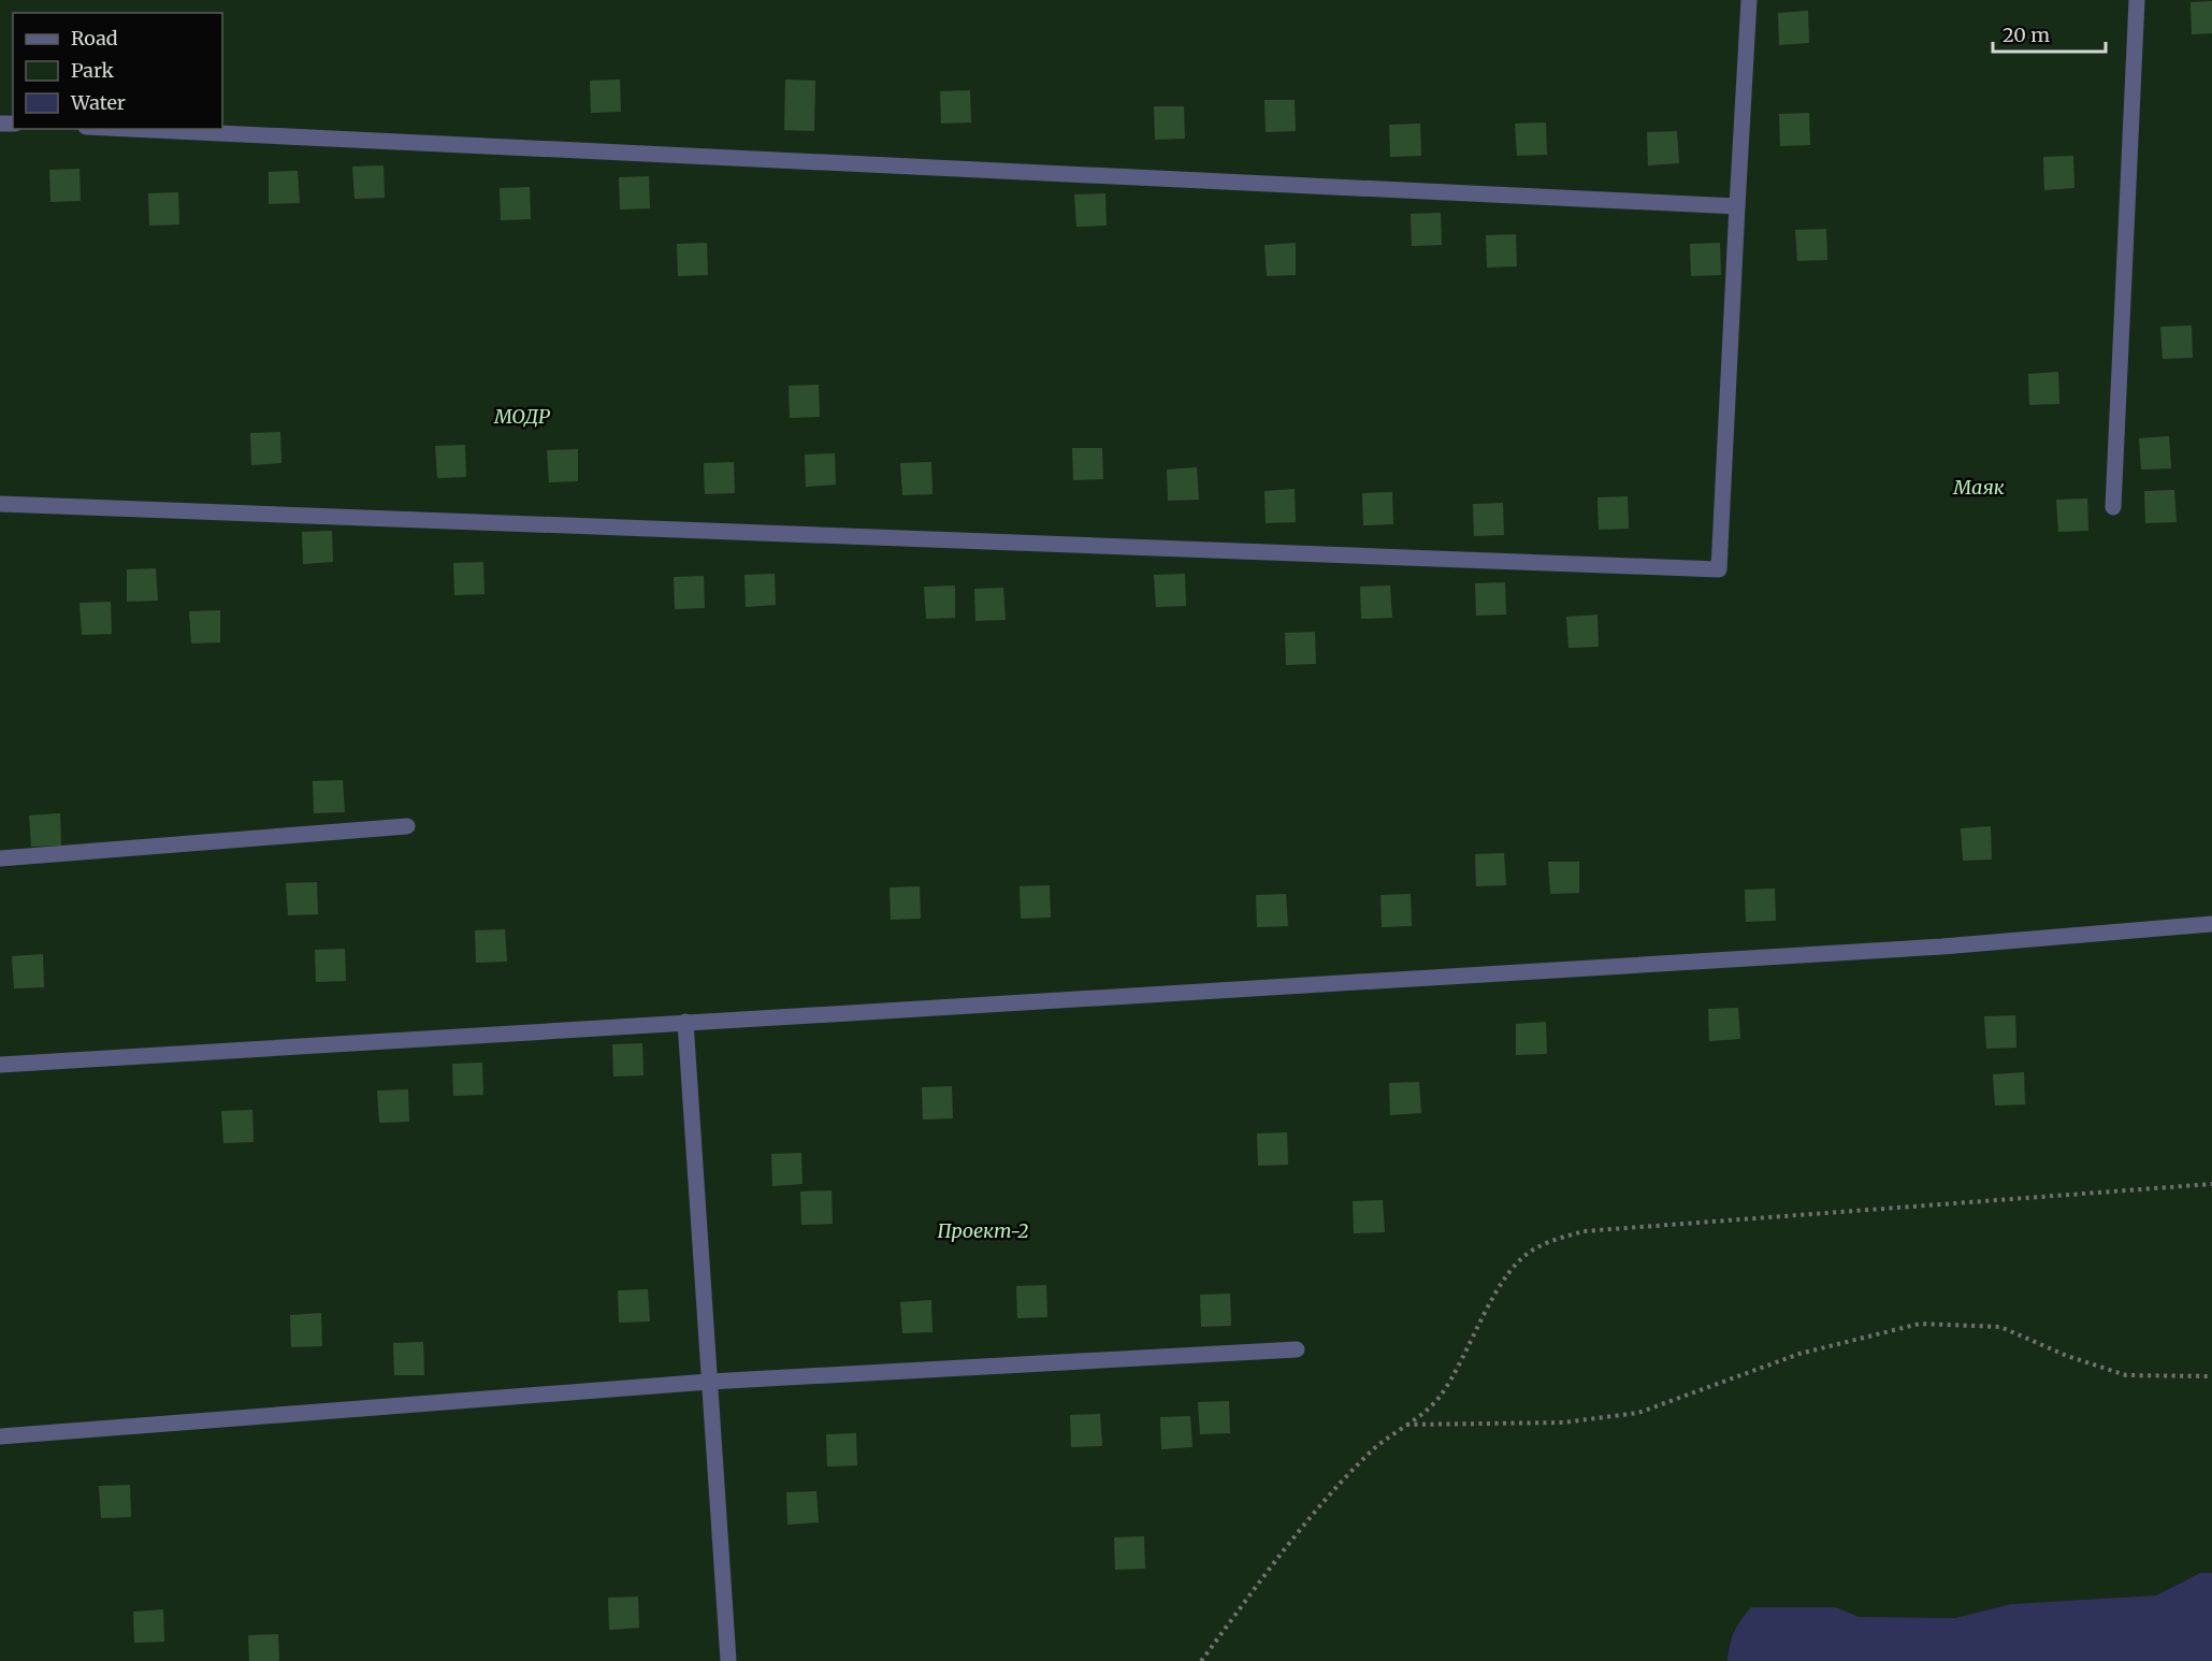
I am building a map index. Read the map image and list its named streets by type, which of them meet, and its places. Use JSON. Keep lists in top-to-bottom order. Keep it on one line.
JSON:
{"parks":["МОДР","Маяк","Проект-2"],"legend":["Road","Park","Water"],"scale_bar":"20 m"}
